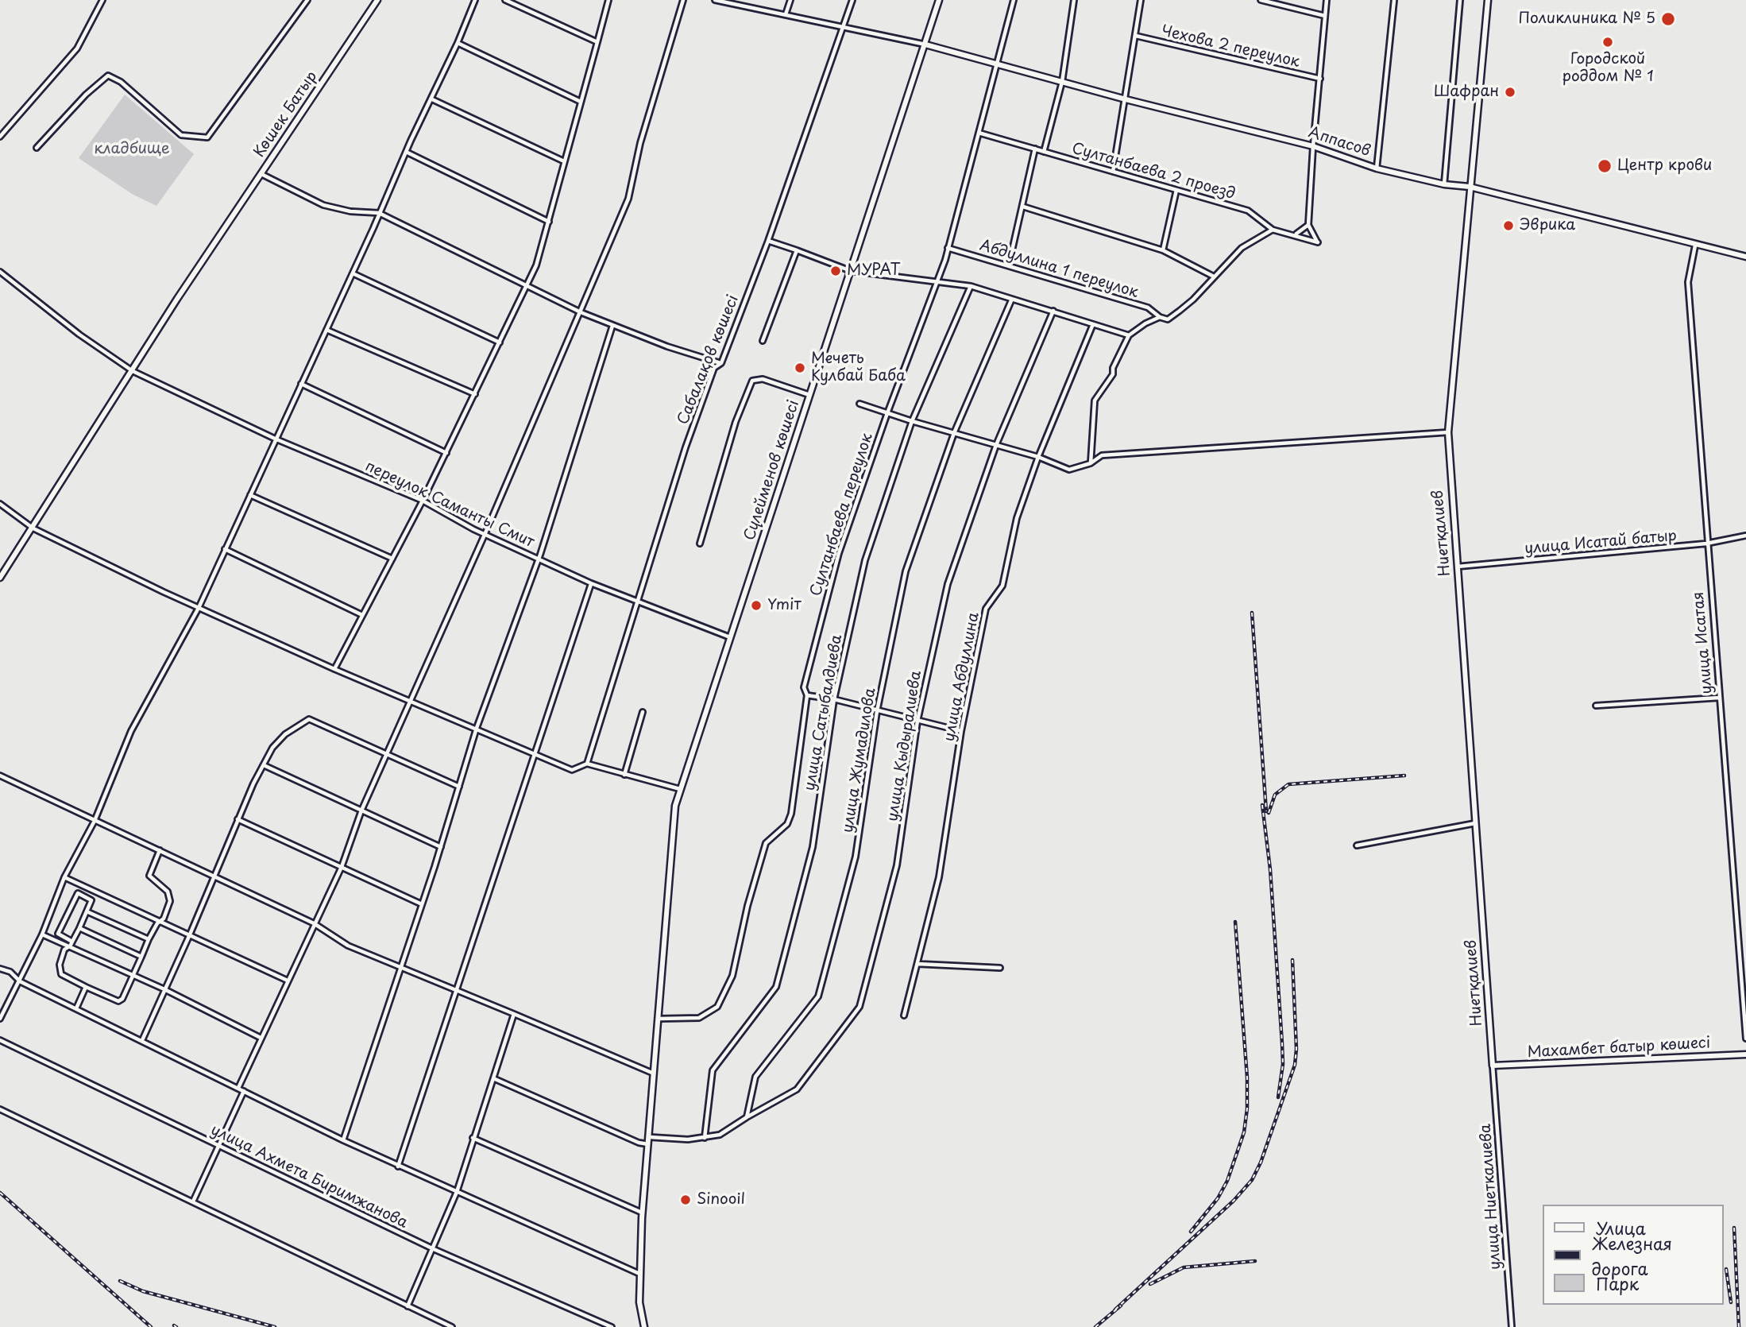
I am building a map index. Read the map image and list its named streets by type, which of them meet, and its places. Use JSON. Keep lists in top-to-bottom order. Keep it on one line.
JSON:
{"streets":{"street":["Чехова 2 переулок","Көшек Батыр","Аппасов","Султанбаева 2 проезд","Абдуллина 1 переулок","Сабалақов көшесі","Сүлейменов көшесі","переулок Саманты Смит","Султанбаева переулок","Ниетқалиев","улица Исатай батыр","улица Исатая","улица Абдуллина","улица Сатыбалдиева","улица Кыдыралиева","улица Жумадилова","Махамбет батыр көшесі","улица Ахмета Биримжанова","улица Ниеткалиева"]},"crossings":[["Көшек Батыр","переулок Саманты Смит"],["Аппасов","Сүлейменов көшесі"],["Аппасов","Султанбаева переулок"],["Аппасов","Ниетқалиев"],["Аппасов","улица Исатая"],["Султанбаева 2 проезд","Султанбаева переулок"],["Абдуллина 1 переулок","Султанбаева переулок"],["Сабалақов көшесі","переулок Саманты Смит"],["Сүлейменов көшесі","переулок Саманты Смит"],["Сүлейменов көшесі","Султанбаева переулок"],["Ниетқалиев","улица Исатай батыр"],["Ниетқалиев","Махамбет батыр көшесі"],["Ниетқалиев","улица Ниеткалиева"],["улица Исатай батыр","улица Исатая"],["улица Кыдыралиева","улица Жумадилова"],["Махамбет батыр көшесі","улица Ниеткалиева"]],"parks":["кладбище"],"places":["Поликлиника № 5","Городской роддом № 1","Шафран","Центр крови","Эврика","МУРАТ","Мечеть Кулбай Баба","Ymiт","Sinooil"],"legend":["Улица","Железная дорога","Парк"]}
